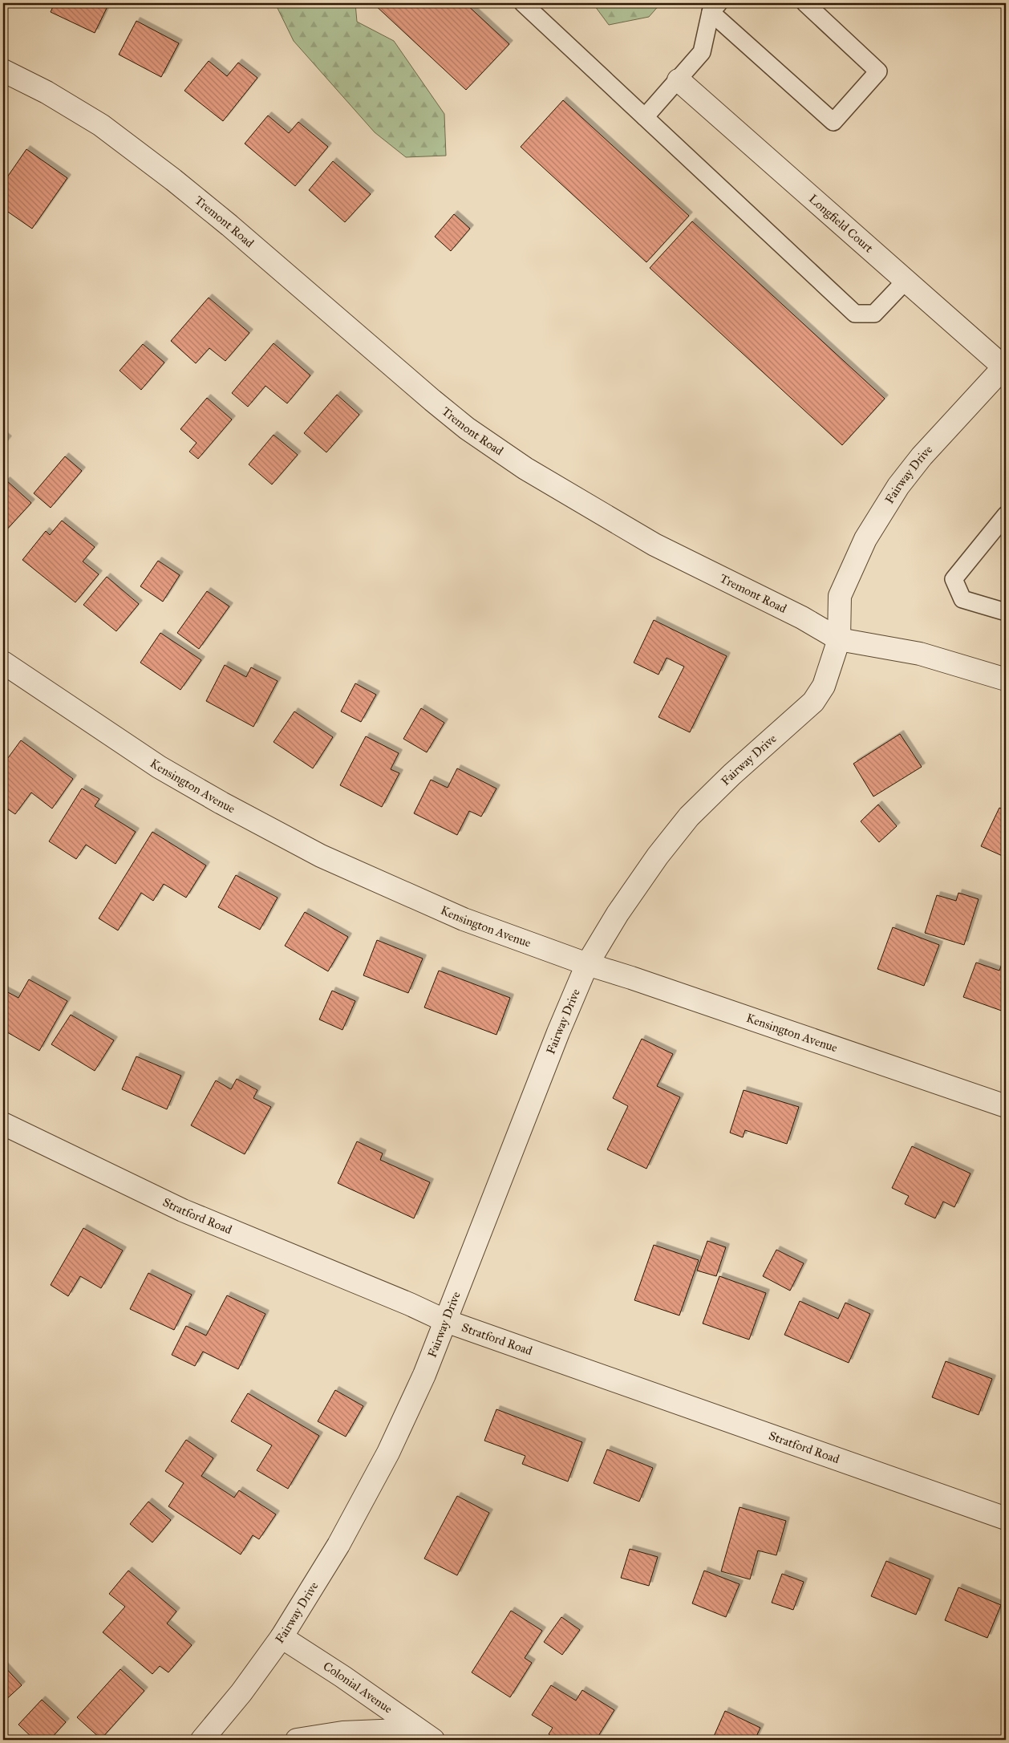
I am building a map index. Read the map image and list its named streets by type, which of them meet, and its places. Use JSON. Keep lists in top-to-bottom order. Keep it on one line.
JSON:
{"streets":{"street":["Tremont Road","Longfield Court","Fairway Drive","Kensington Avenue","Stratford Road","Colonial Avenue"]},"crossings":[["Tremont Road","Fairway Drive"],["Longfield Court","Fairway Drive"],["Fairway Drive","Kensington Avenue"],["Fairway Drive","Stratford Road"],["Fairway Drive","Colonial Avenue"]]}
